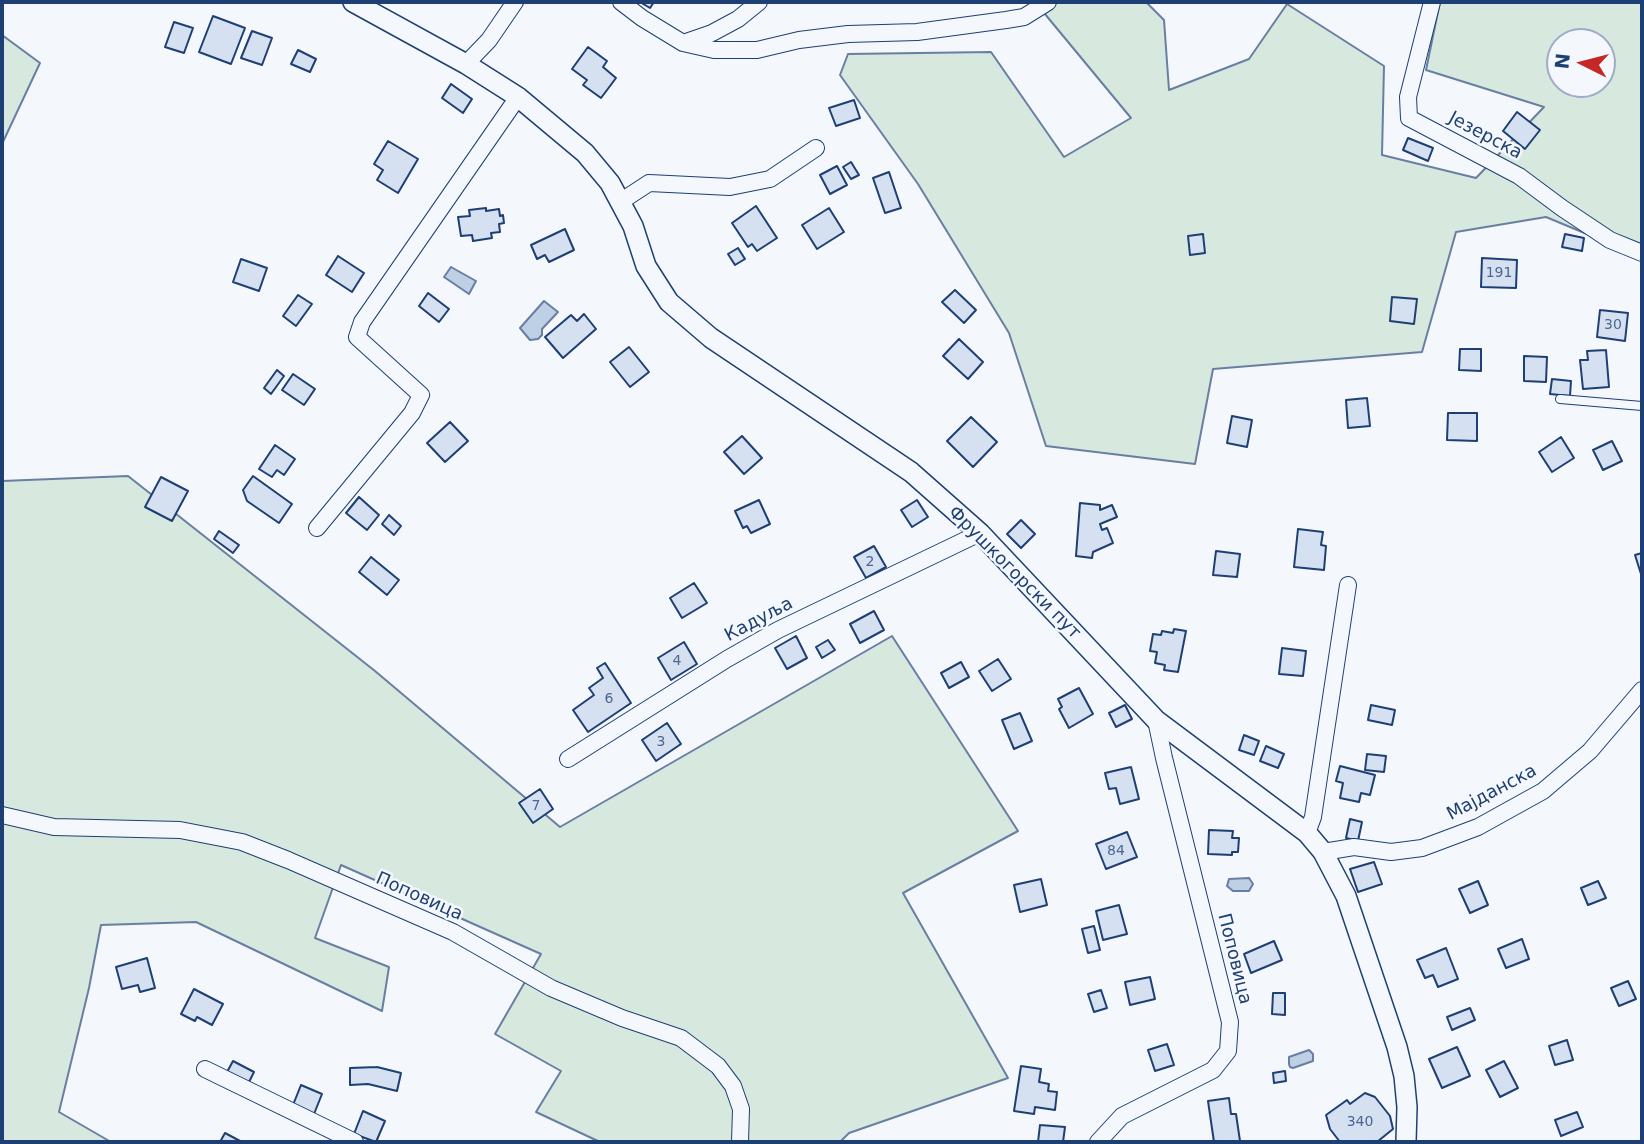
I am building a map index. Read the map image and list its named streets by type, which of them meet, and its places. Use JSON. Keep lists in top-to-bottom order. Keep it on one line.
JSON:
{"streets":{"street":["Језерска","Фрушкогорски пут","Кадуља","Мајданска","Поповица"]},"crossings":[["Фрушкогорски пут","Кадуља"],["Фрушкогорски пут","Мајданска"],["Фрушкогорски пут","Поповица"]],"house_numbers":["191","30","2","4","6","3","7","84","340"],"north":"left"}
